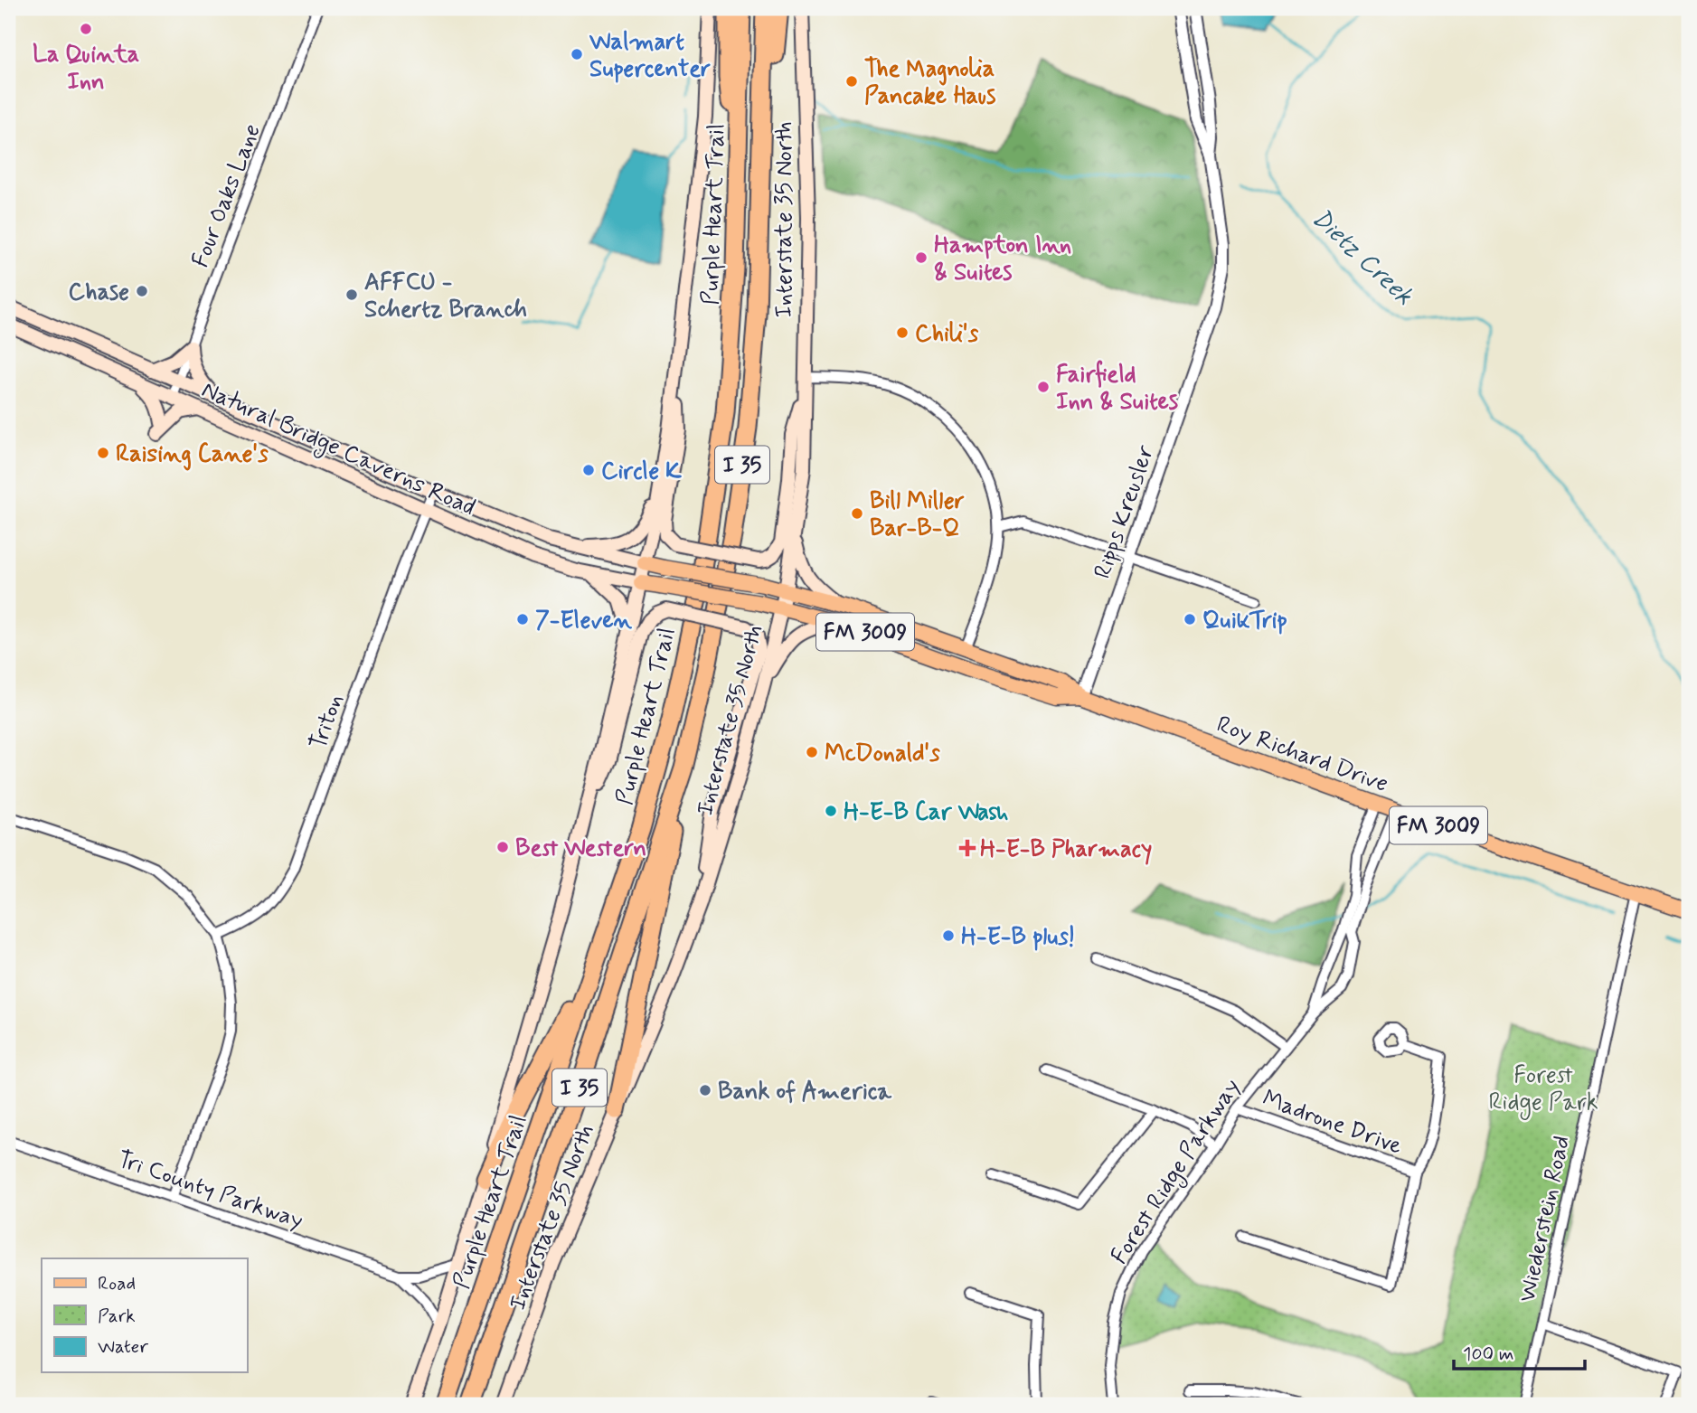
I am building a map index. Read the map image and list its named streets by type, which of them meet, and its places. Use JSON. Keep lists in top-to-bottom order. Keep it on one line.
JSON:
{"streets":{"highway":["Purple Heart Trail","I 35"],"main road":["Interstate 35 North","Natural Bridge Caverns Road","FM 3009","Roy Richard Drive"],"street":["Four Oaks Lane","Ripps Kreusler","Triton","Madrone Drive","Forest Ridge Parkway","Tri County Parkway","Wiederstein Road"]},"crossings":[["Four Oaks Lane","Natural Bridge Caverns Road"],["Interstate 35 North","Natural Bridge Caverns Road"],["Interstate 35 North","FM 3009"],["Interstate 35 North","Roy Richard Drive"],["Natural Bridge Caverns Road","FM 3009"],["Natural Bridge Caverns Road","Triton"],["Natural Bridge Caverns Road","Roy Richard Drive"],["Ripps Kreusler","Roy Richard Drive"],["FM 3009","Roy Richard Drive"],["Roy Richard Drive","Forest Ridge Parkway"],["Roy Richard Drive","Wiederstein Road"],["Madrone Drive","Forest Ridge Parkway"]],"water":["Dietz Creek"],"parks":["Forest Ridge Park"],"places":{"other":["La Quinta Inn","Walmart Supercenter","The Magnolia Pancake Haus","Hampton Inn & Suites","Chase","AFFCU - Schertz Branch","Chili's","Fairfield Inn & Suites","Raising Cane's","Circle K","Bill Miller Bar-B-Q","7-Eleven","QuikTrip","McDonald's","H-E-B Car Wash","Best Western","H-E-B plus!","Bank of America"],"health":["H-E-B Pharmacy"]},"legend":["Road","Park","Water"],"scale_bar":"100 m"}
